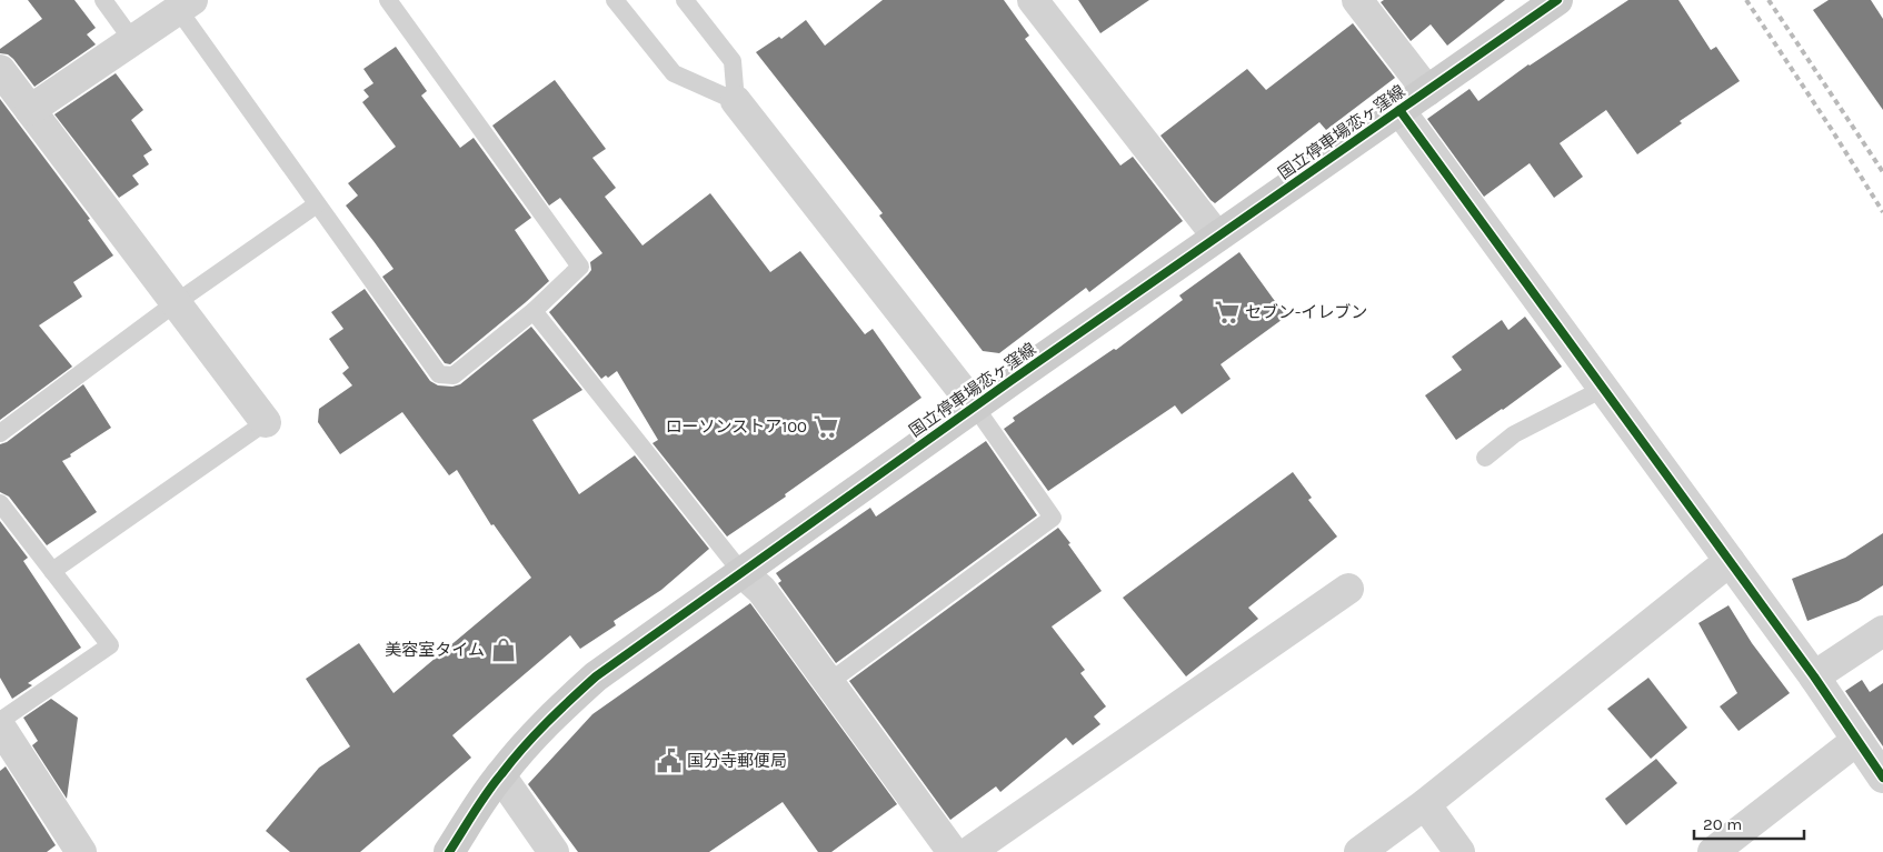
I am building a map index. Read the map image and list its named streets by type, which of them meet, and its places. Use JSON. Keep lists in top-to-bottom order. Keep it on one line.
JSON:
{"streets":{"main road":["国立停車場恋ヶ窪線"]},"places":{"supermarket":["セブン-イレブン","ローソンストア100"],"shop":["美容室タイム"],"public building":["国分寺郵便局"]},"scale_bar":"20 m"}
